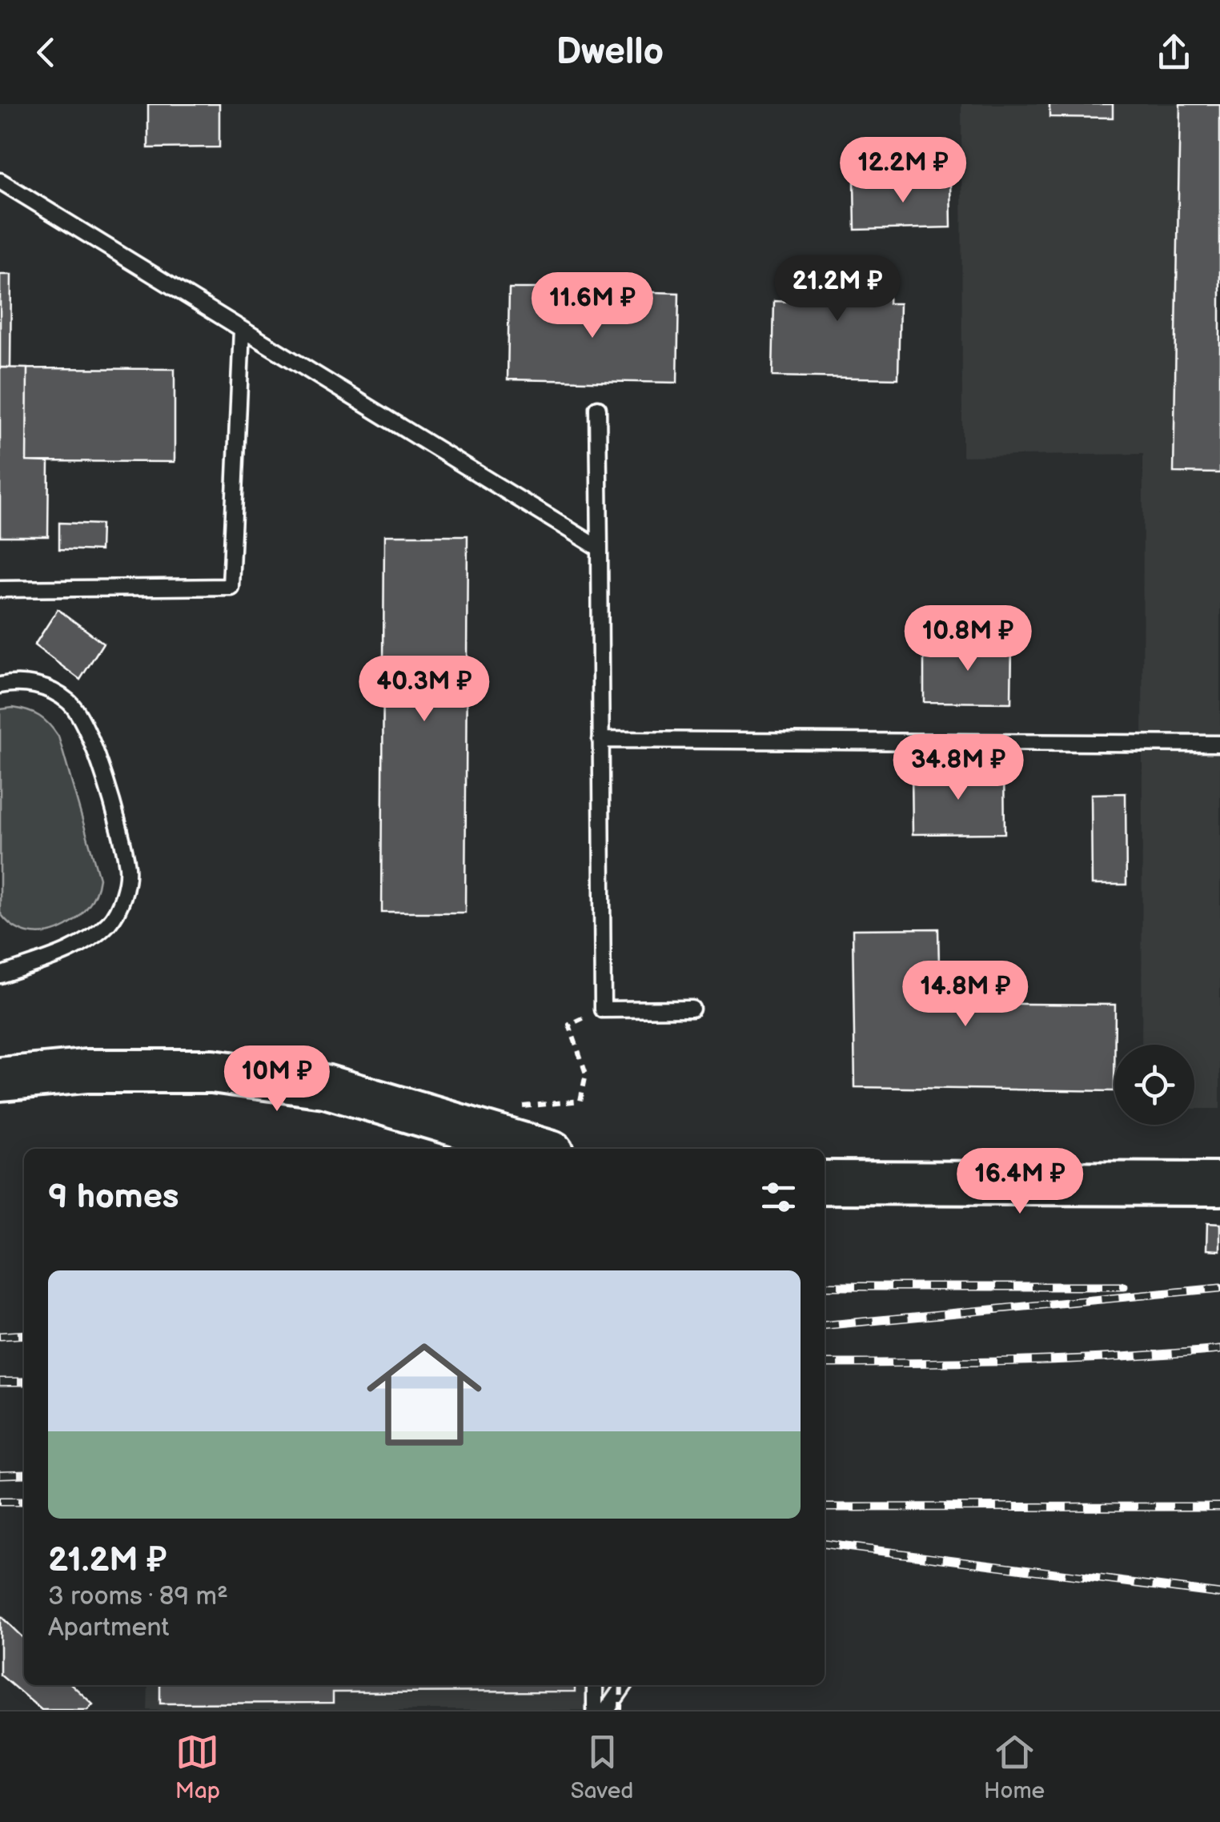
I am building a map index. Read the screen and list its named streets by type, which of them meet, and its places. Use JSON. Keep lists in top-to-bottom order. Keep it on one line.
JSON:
{"page":{"header":"Dwello","price":["12.2M ₽","21.2M ₽","11.6M ₽","10.8M ₽","40.3M ₽","34.8M ₽","14.8M ₽","10M ₽","16.4M ₽"],"heading":"9 homes","list":[{"name":"21.2M ₽","note":"3 rooms · 89 m² · Apartment"}],"tabs":["Map","Saved","Home"]}}
